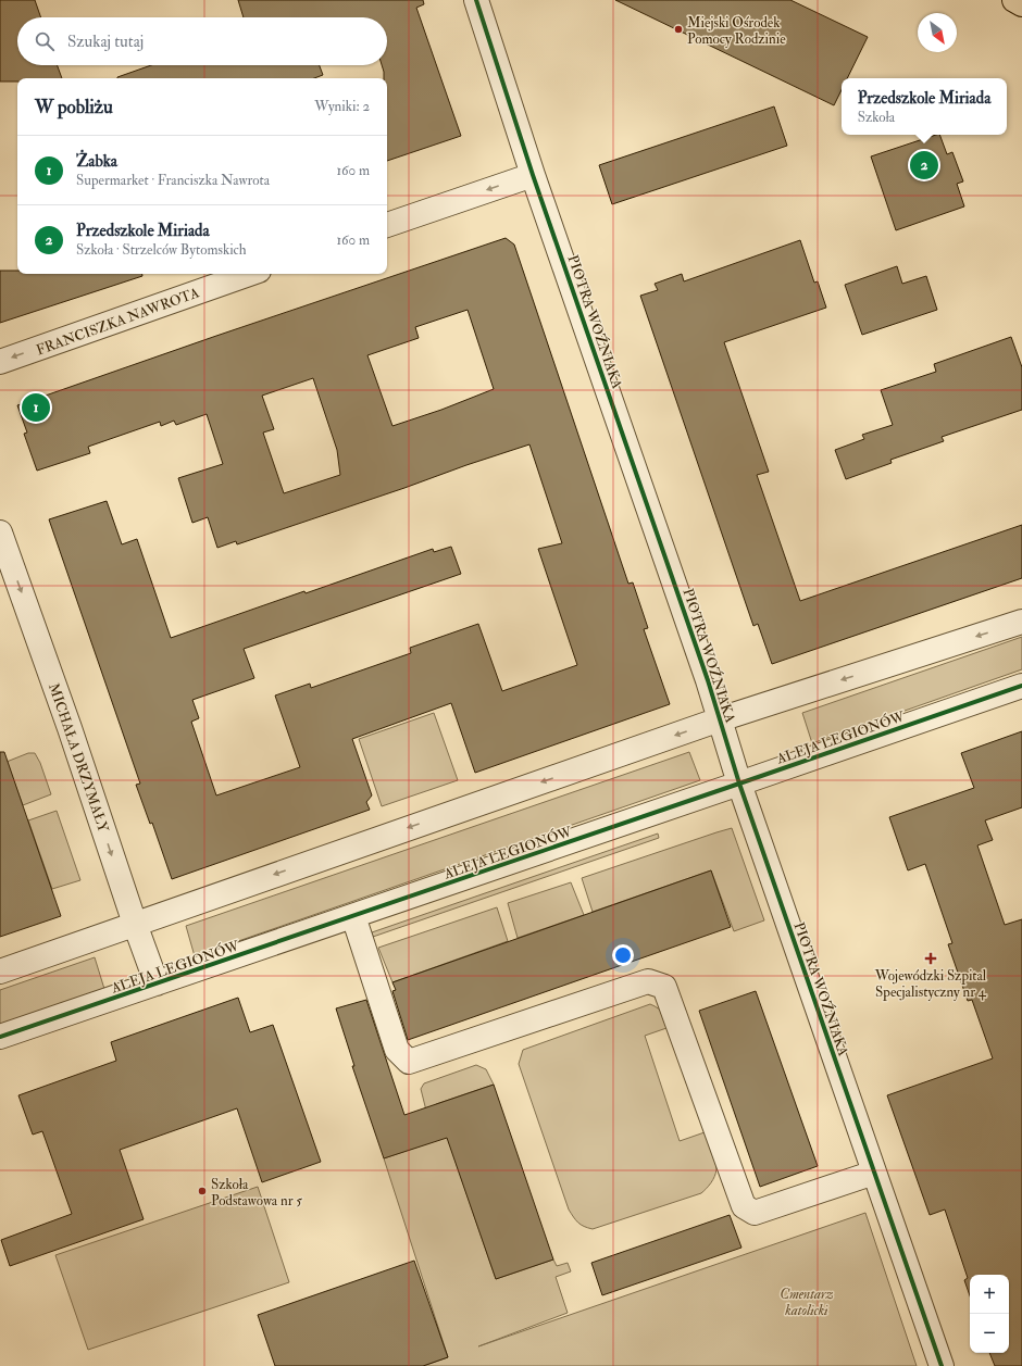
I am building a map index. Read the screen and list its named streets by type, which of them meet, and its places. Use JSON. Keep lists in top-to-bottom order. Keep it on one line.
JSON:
{"streets":{"street":["FRANCISZKA NAWROTA","PIOTRA WOŹNIAKA","ALEJA LEGIONÓW","MICHAŁA DRZYMAŁY"]},"crossings":[["PIOTRA WOŹNIAKA","ALEJA LEGIONÓW"],["ALEJA LEGIONÓW","MICHAŁA DRZYMAŁY"]],"one_way":["FRANCISZKA NAWROTA","MICHAŁA DRZYMAŁY"],"parks":["Cmentarz katolicki"],"places":{"other":["Miejski Ośrodek Pomocy Rodzinie","Szkoła Podstawowa nr 5"],"health":["Wojewódzki Szpital Specjalistyczny nr 4"]},"north":"bottom right","page":{"search":"Szukaj tutaj","popup":["Przedszkole Miriada","Szkoła"],"heading":["W pobliżu","Wyniki: 2"],"list":[{"mark":"1","name":"Żabka","note":"Supermarket · Franciszka Nawrota","value":"160 m"},{"mark":"2","name":"Przedszkole Miriada","note":"Szkoła · Strzelców Bytomskich","value":"160 m"}],"pins":["2","1"],"map_buttons":["+","−"]}}
